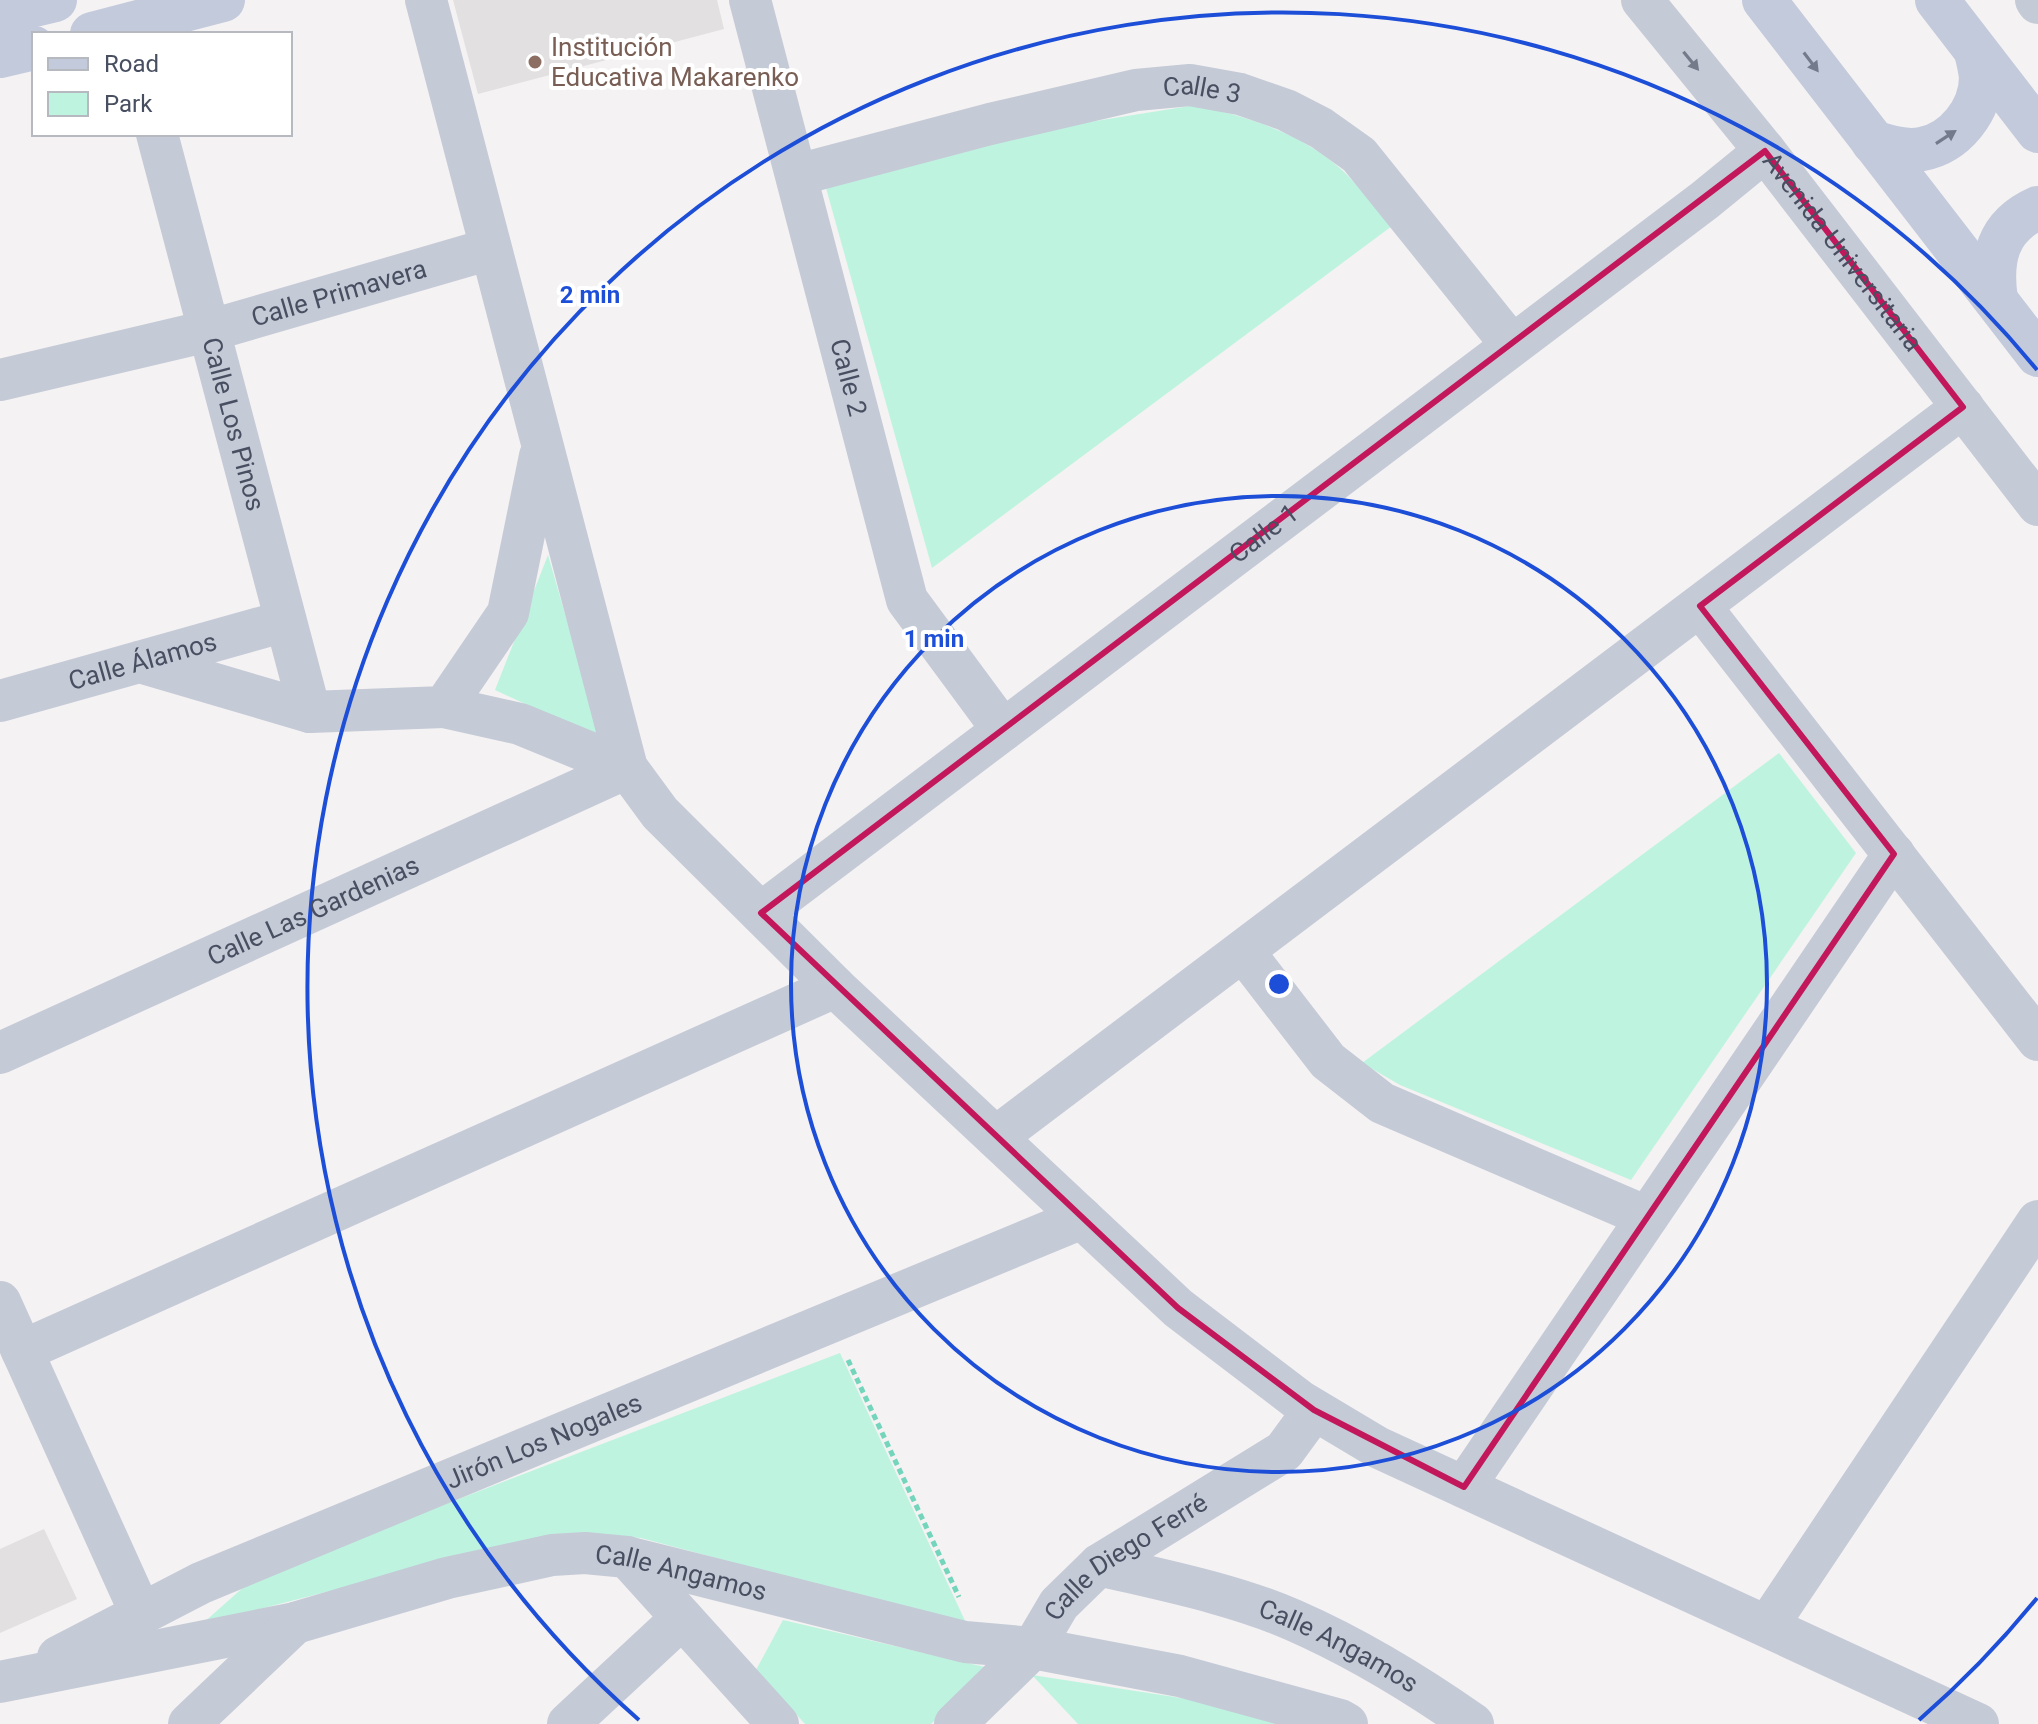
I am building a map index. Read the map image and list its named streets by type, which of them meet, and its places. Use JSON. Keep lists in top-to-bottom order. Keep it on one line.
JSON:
{"streets":{"street":["Calle 3","Avenida Universitaria","Calle Primavera","Calle 2","Calle Los Pinos","Calle 1","Calle Álamos","Calle Las Gardenias","Jirón Los Nogales","Calle Diego Ferré","Calle Angamos"]},"crossings":[["Calle 3","Calle 2"],["Calle 3","Calle 1"],["Avenida Universitaria","Calle 1"],["Calle Primavera","Calle Los Pinos"],["Calle 2","Calle 1"],["Calle Los Pinos","Calle Álamos"],["Jirón Los Nogales","Calle Angamos"],["Calle Diego Ferré","Calle Angamos"]],"places":["Institución Educativa Makarenko"],"legend":["Road","Park"],"rings":["2 min","1 min"]}
